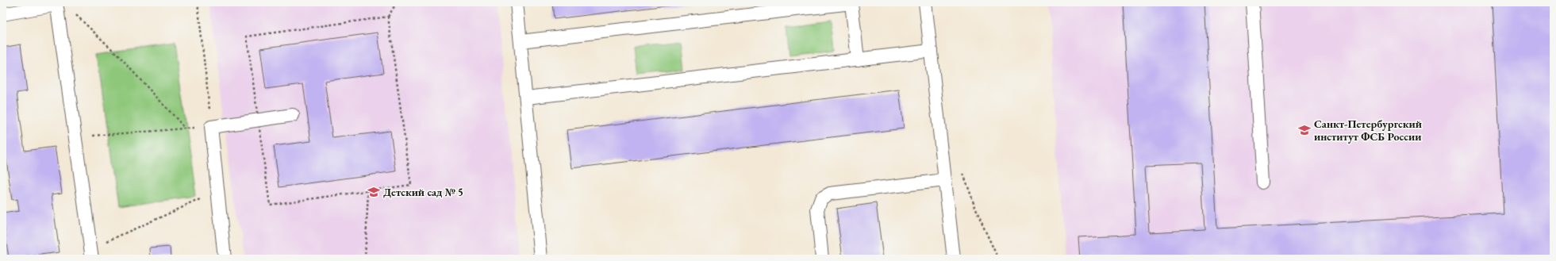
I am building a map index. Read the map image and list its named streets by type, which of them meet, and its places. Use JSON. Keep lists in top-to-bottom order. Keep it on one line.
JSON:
{"places":{"school or university":["Санкт-Петербургский институт ФСБ России","Детский сад № 5"]}}
